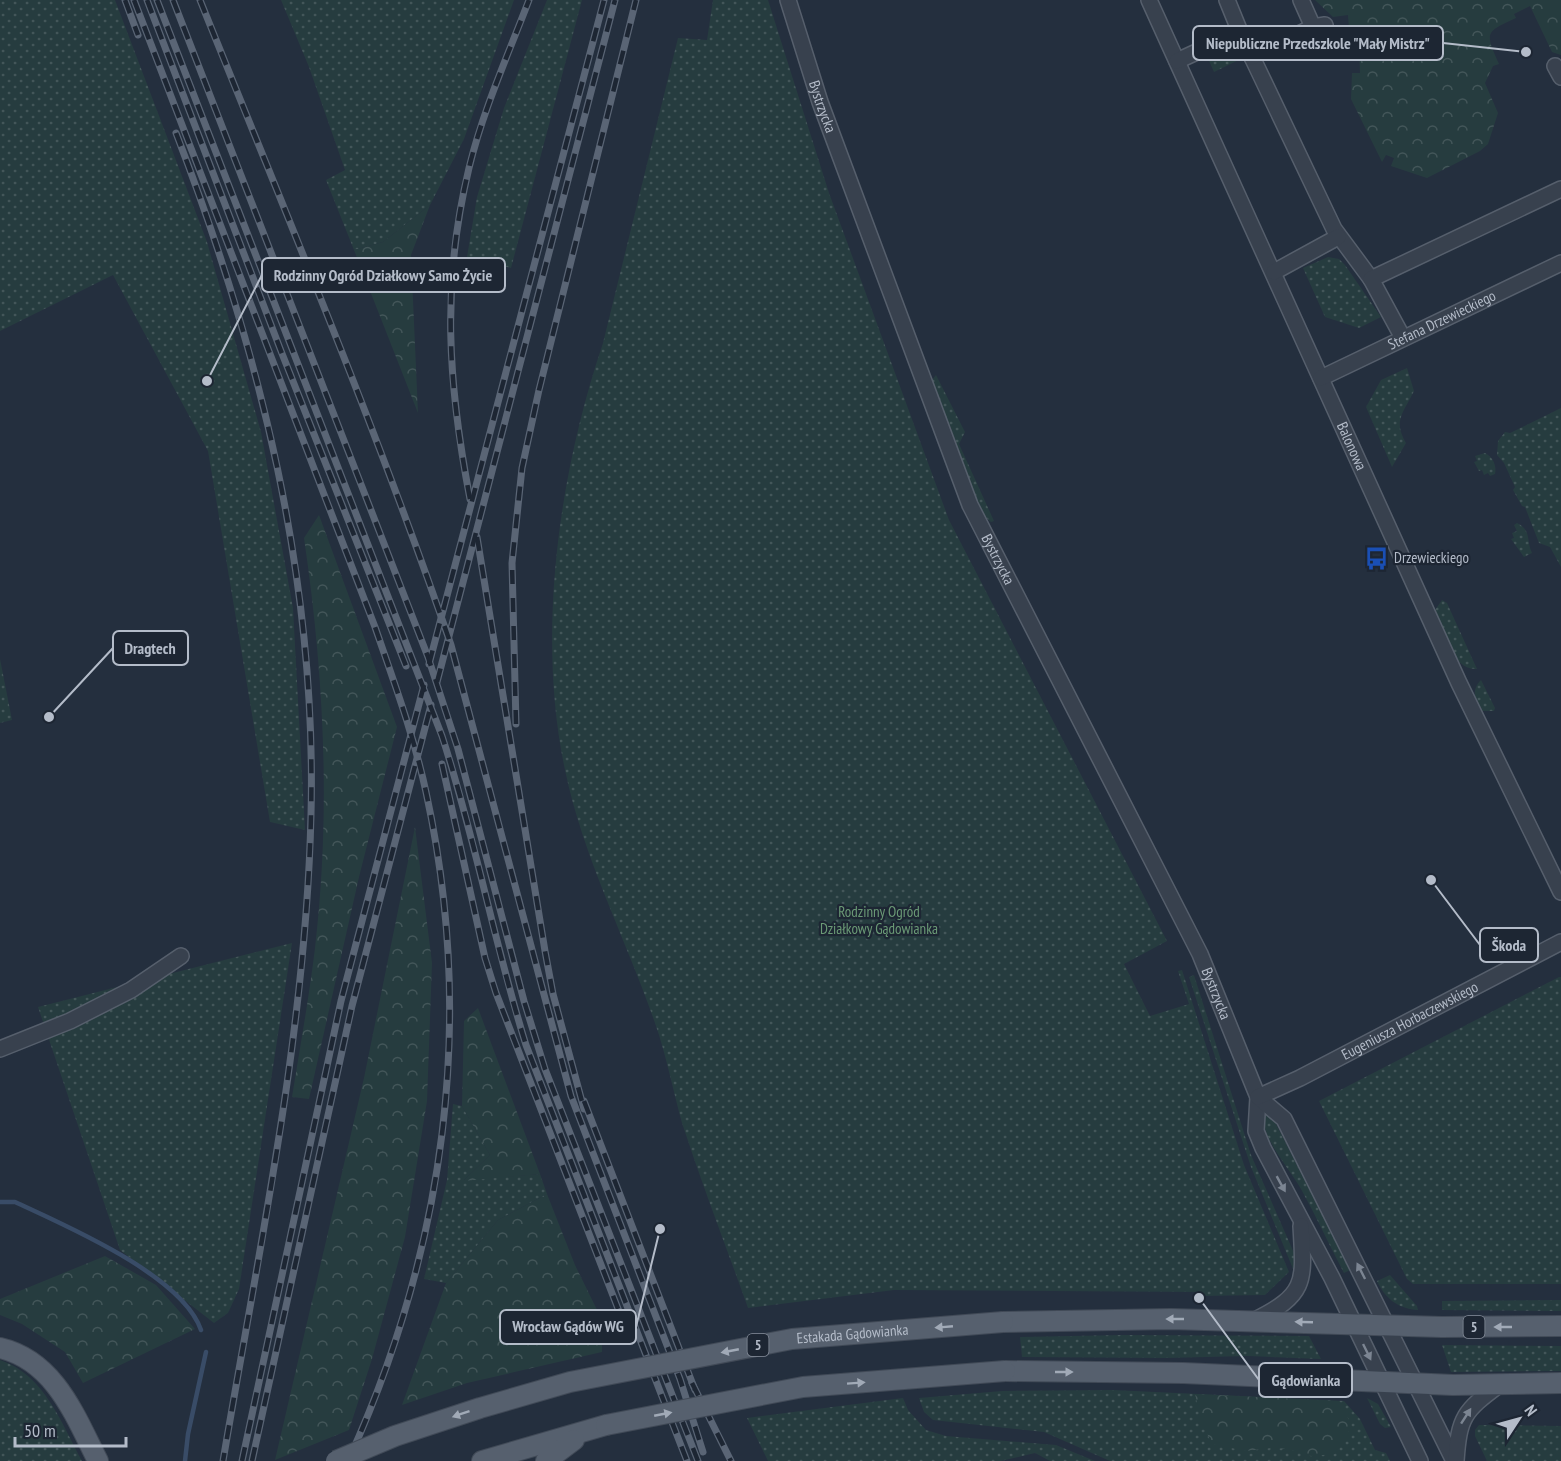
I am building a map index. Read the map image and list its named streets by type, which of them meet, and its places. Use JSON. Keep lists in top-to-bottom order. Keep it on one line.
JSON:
{"streets":{"main road":["5","Estakada Gądowianka"],"street":["Bystrzycka","Stefana Drzewieckiego","Balonowa","Eugeniusza Horbaczewskiego"]},"crossings":[["Bystrzycka","Eugeniusza Horbaczewskiego"],["Bystrzycka","5"],["Bystrzycka","Estakada Gądowianka"],["Stefana Drzewieckiego","Balonowa"],["5","Estakada Gądowianka"]],"parks":["Rodzinny Ogród Działkowy Gądowianka"],"places":{"other":["Niepubliczne Przedszkole \"Mały Mistrz\"","Rodzinny Ogród Działkowy Samo Życie","Dragtech","Škoda","Wrocław Gądów WG","Gądowianka"],"bus stop":["Drzewieckiego"]},"scale_bar":"50 m","north":"top right"}
